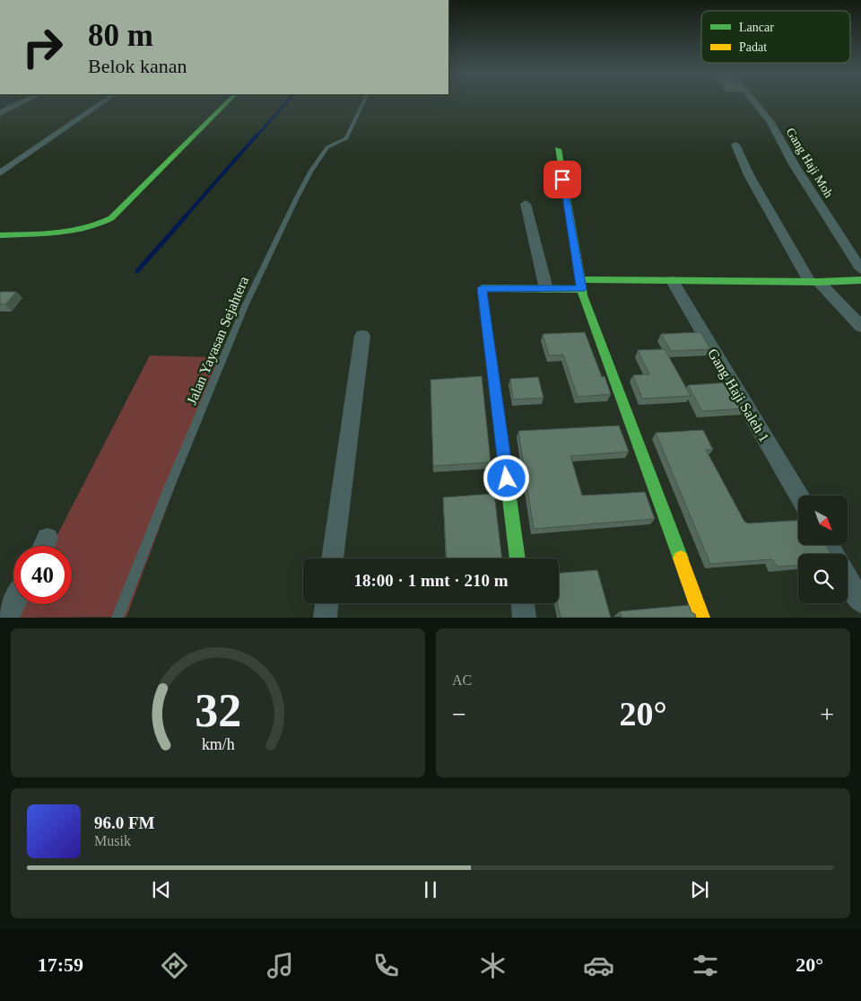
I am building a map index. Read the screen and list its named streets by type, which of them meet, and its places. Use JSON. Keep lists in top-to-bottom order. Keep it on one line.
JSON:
{"streets":{"street":["Gang Haji Moh","Gang Haji Saleh 1"],"lane":["Jalan Yayasan Sejahtera"]},"legend":["Lancar","Padat"],"north":"bottom right","page":{"turn":["80 m","Belok kanan"],"limit":"40","trip":"18:00 · 1 mnt · 210 m","tile":"AC","heat":["−","20°","+"],"song":["96.0 FM","Musik"],"tabs":["17:59","20°"],"gauge":["32","km/h"]}}
